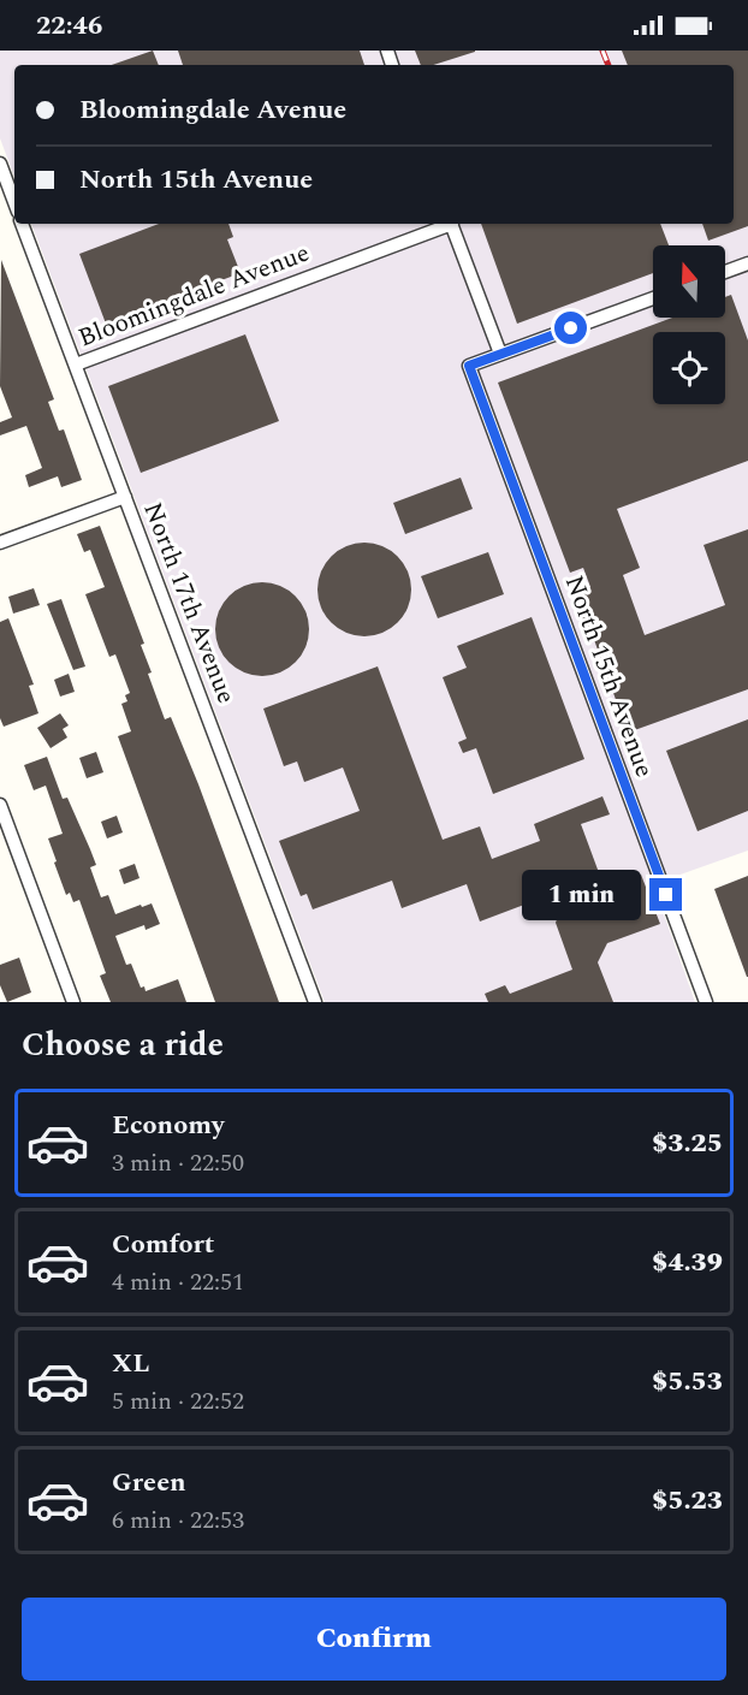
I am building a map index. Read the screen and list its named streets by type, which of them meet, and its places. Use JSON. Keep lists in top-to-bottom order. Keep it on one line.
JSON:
{"streets":{"street":["Bloomingdale Avenue","North 17th Avenue","North 15th Avenue"]},"crossings":[["Bloomingdale Avenue","North 17th Avenue"]],"north":"top","page":{"status":"22:46","banner":["Bloomingdale Avenue","North 15th Avenue"],"bubble":"1 min","heading":"Choose a ride","list":[{"name":"Economy","note":"3 min · 22:50","value":"$3.25"},{"name":"Comfort","note":"4 min · 22:51","value":"$4.39"},{"name":"XL","note":"5 min · 22:52","value":"$5.53"},{"name":"Green","note":"6 min · 22:53","value":"$5.23"}],"buttons":"Confirm"}}
